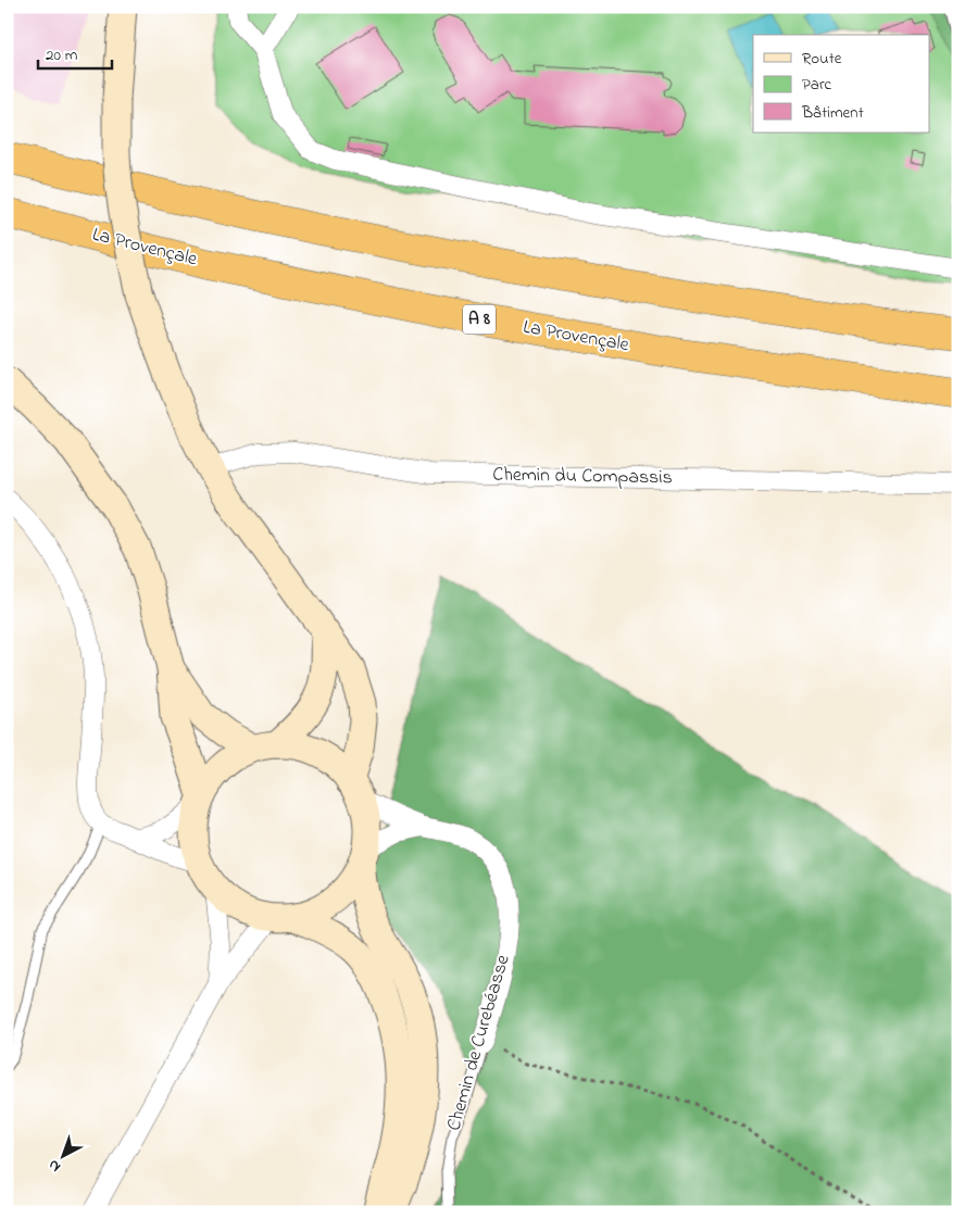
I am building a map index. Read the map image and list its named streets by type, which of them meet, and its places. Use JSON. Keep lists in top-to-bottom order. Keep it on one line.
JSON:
{"streets":{"highway":["La Provençale","A 8"],"street":["Chemin du Compassis","Chemin de Curebéasse"]},"legend":["Route","Parc","Bâtiment"],"scale_bar":"20 m","north":"bottom left"}
